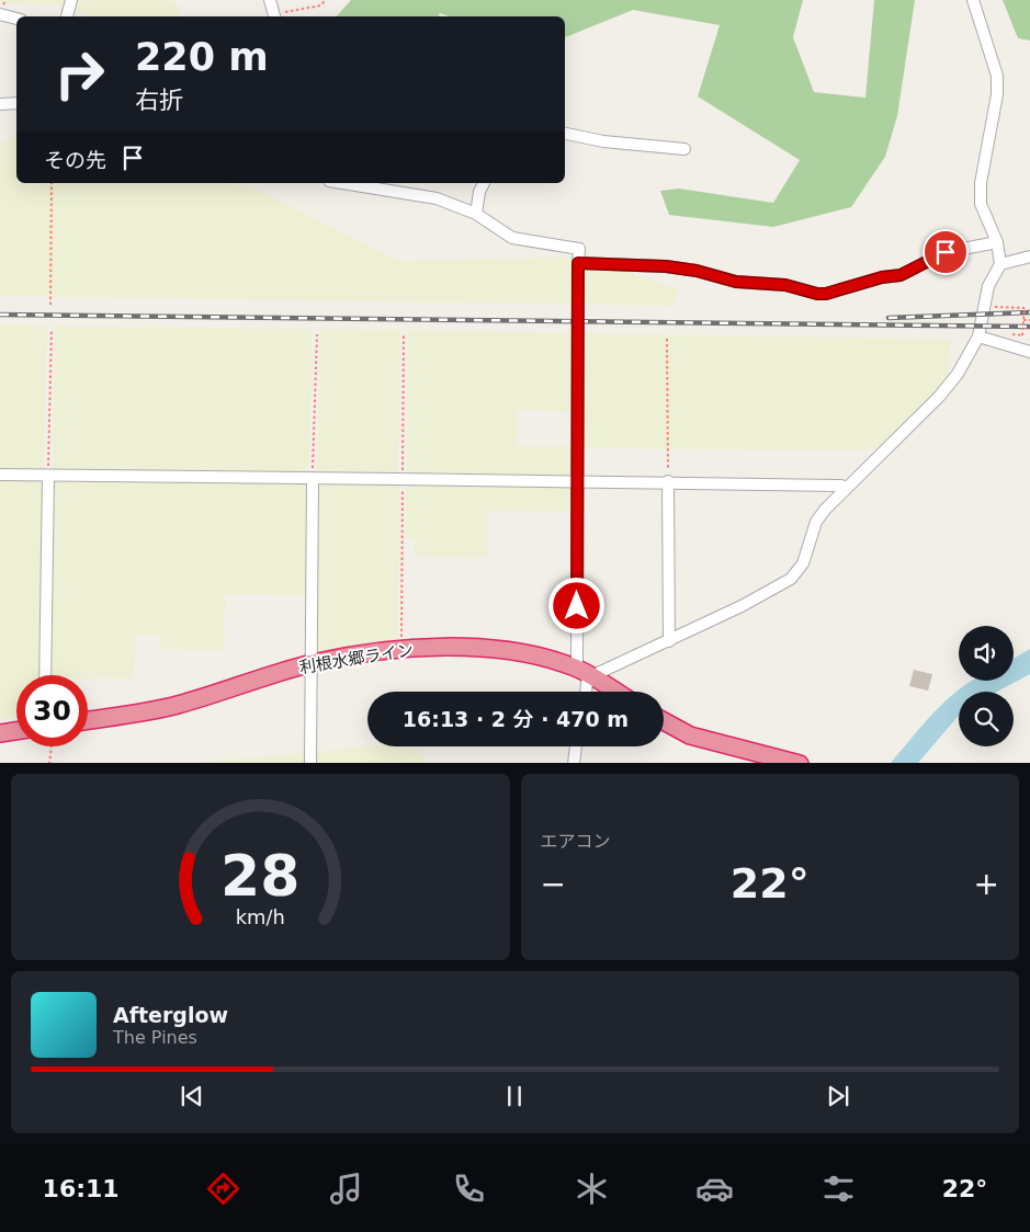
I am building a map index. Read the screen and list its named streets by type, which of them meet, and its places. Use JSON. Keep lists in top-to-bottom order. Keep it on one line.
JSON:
{"streets":{"highway":["利根水郷ライン"]},"page":{"turn":["220 m","右折"],"then":"その先","limit":"30","trip":"16:13 · 2 分 · 470 m","tile":"エアコン","heat":["−","22°","+"],"song":["Afterglow","The Pines"],"tabs":["16:11","22°"],"gauge":["28","km/h"]}}
